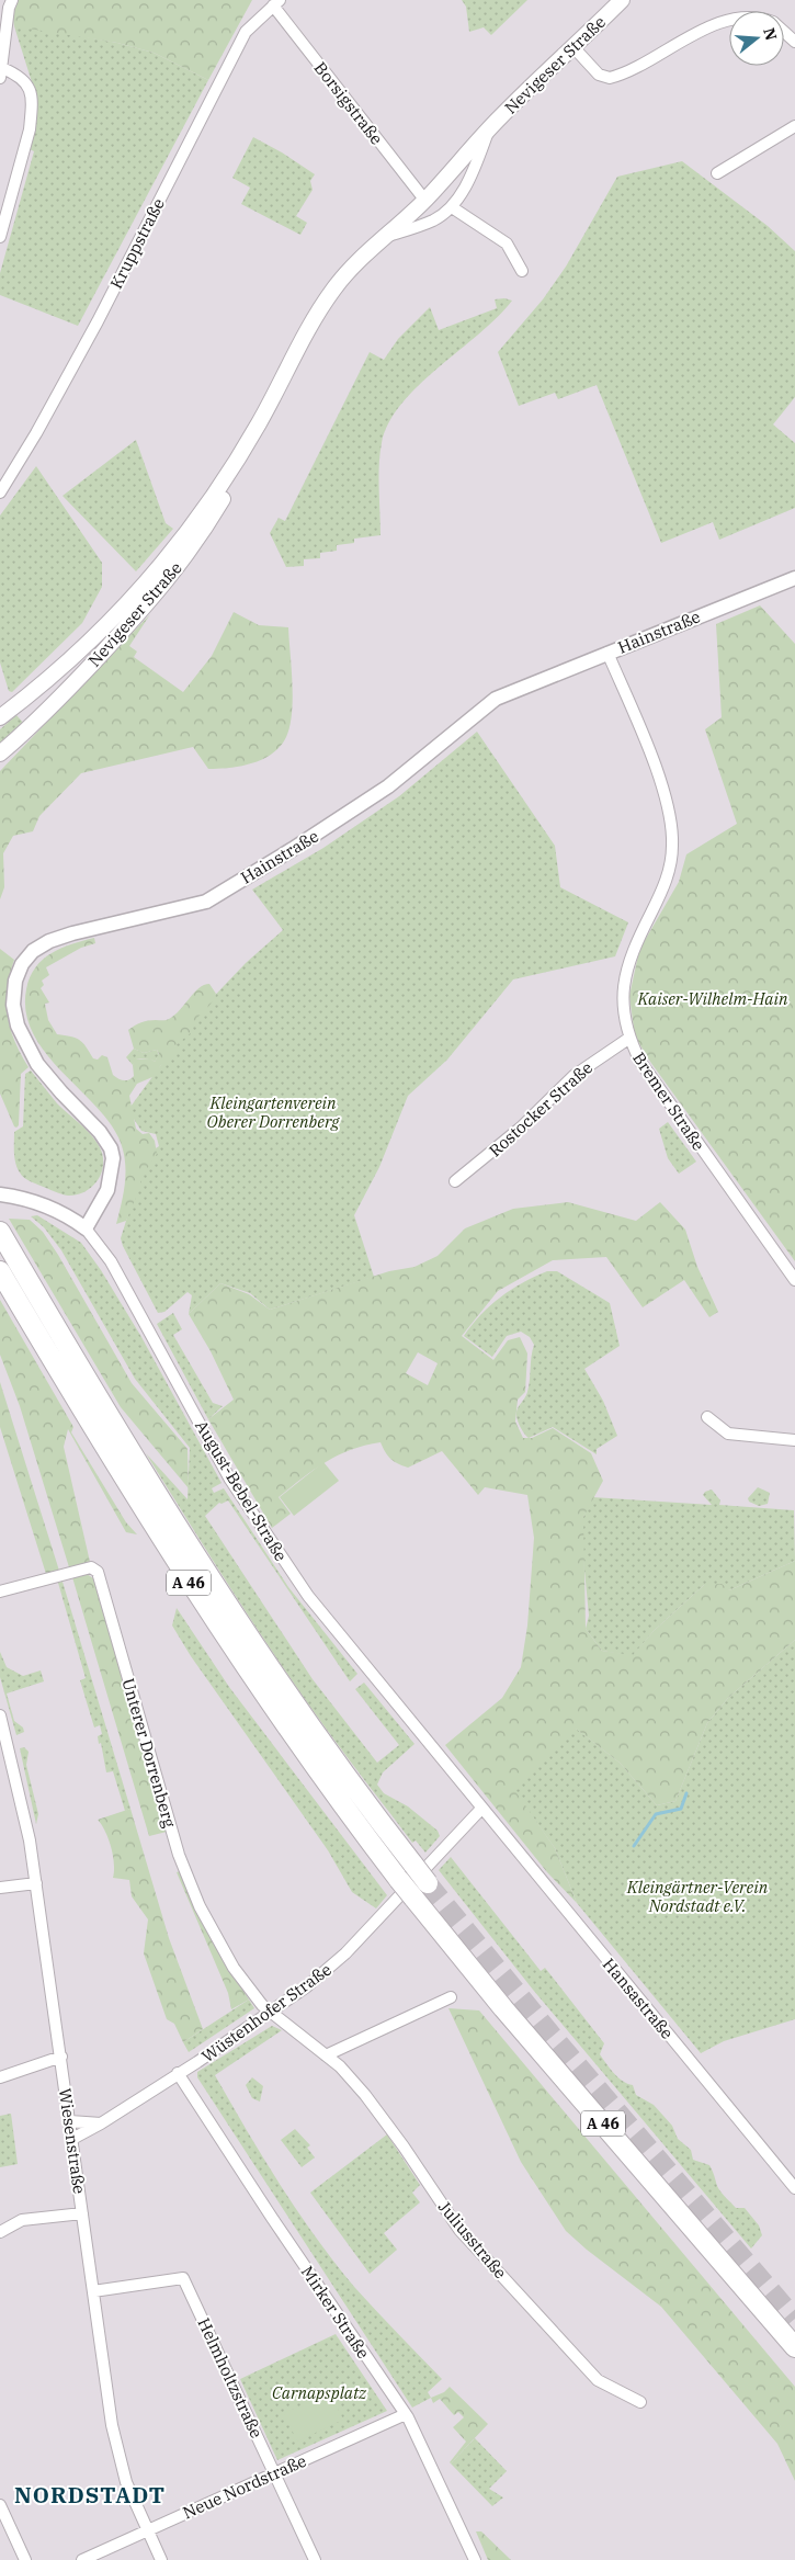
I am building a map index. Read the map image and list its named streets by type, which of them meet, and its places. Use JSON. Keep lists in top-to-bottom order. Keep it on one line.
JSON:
{"streets":{"highway":["A 46"],"main road":["Nevigeser Straße"],"street":["Borsigstraße","Kruppstraße","Hainstraße","Bremer Straße","Rostocker Straße","August-Bebel-Straße","Unterer Dorrenberg","Hansastraße","Wüstenhofer Straße","Wiesenstraße","Juliusstraße","Mirker Straße","Helmholtzstraße","Neue Nordstraße"]},"crossings":[["Nevigeser Straße","Borsigstraße"],["Borsigstraße","Kruppstraße"],["Hainstraße","Bremer Straße"],["Hainstraße","August-Bebel-Straße"],["Bremer Straße","Rostocker Straße"],["August-Bebel-Straße","Hansastraße"],["August-Bebel-Straße","Wüstenhofer Straße"],["Unterer Dorrenberg","Wüstenhofer Straße"],["Unterer Dorrenberg","Juliusstraße"],["Hansastraße","Wüstenhofer Straße"],["Wüstenhofer Straße","Wiesenstraße"],["Wüstenhofer Straße","Juliusstraße"],["Wüstenhofer Straße","Mirker Straße"],["Wiesenstraße","Helmholtzstraße"],["Wiesenstraße","Neue Nordstraße"],["Mirker Straße","Neue Nordstraße"],["Helmholtzstraße","Neue Nordstraße"]],"districts":["NORDSTADT"],"parks":["Kaiser-Wilhelm-Hain","Kleingartenverein Oberer Dorrenberg","Kleingärtner-Verein Nordstadt e.V.","Carnapsplatz"],"north":"right"}
